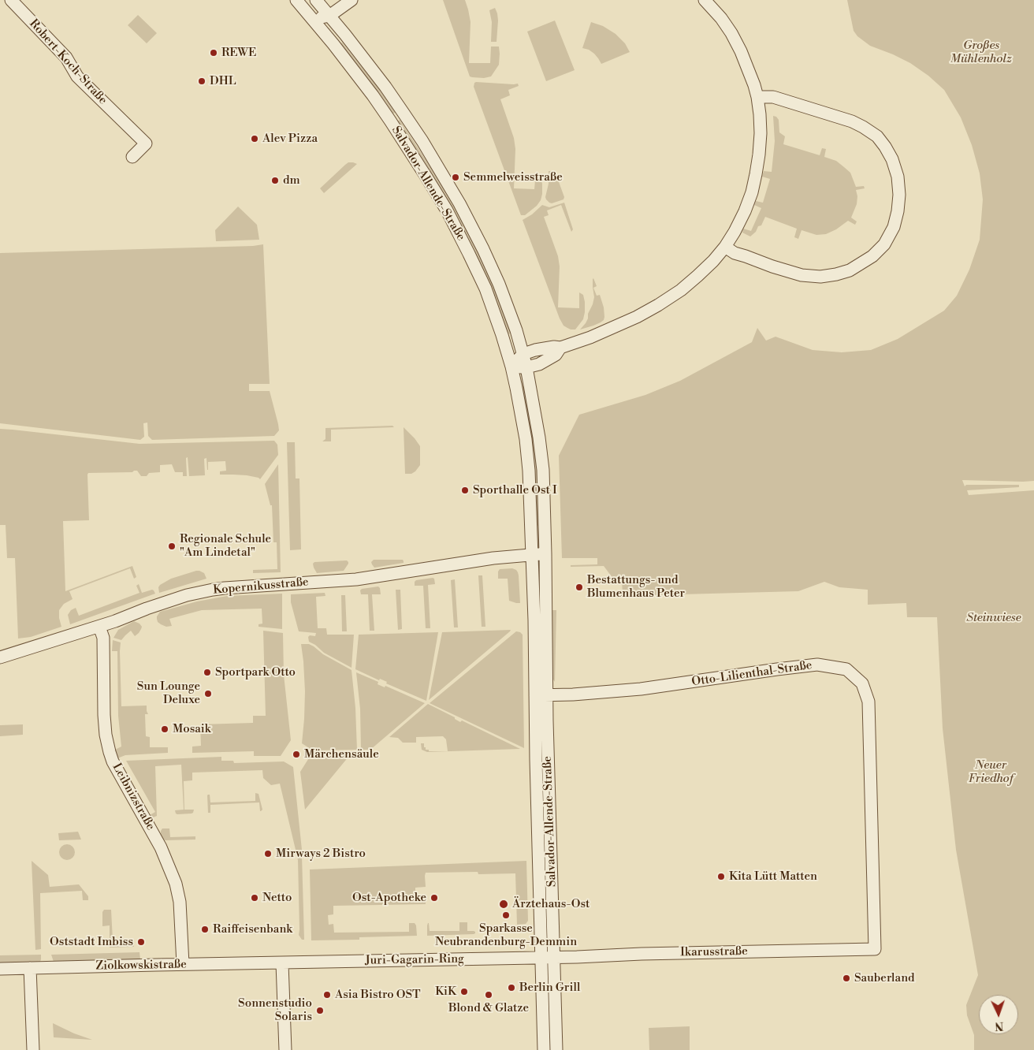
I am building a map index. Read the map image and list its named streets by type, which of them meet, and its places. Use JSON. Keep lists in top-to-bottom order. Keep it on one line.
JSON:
{"streets":{"street":["Robert-Koch-Straße","Salvador-Allende-Straße","Kopernikusstraße","Otto-Lilienthal-Straße","Leibnizstraße","Ikarusstraße","Juri-Gagarin-Ring","Ziolkowskistraße"]},"crossings":[["Salvador-Allende-Straße","Kopernikusstraße"],["Salvador-Allende-Straße","Otto-Lilienthal-Straße"],["Salvador-Allende-Straße","Ikarusstraße"],["Salvador-Allende-Straße","Juri-Gagarin-Ring"],["Kopernikusstraße","Leibnizstraße"],["Otto-Lilienthal-Straße","Ikarusstraße"],["Leibnizstraße","Ziolkowskistraße"],["Juri-Gagarin-Ring","Ziolkowskistraße"]],"parks":["Großes Mühlenholz","Steinwiese","Neuer Friedhof"],"places":["REWE","DHL","Alev Pizza","Semmelweisstraße","dm","Sporthalle Ost I","Regionale Schule \"Am Lindetal\"","Bestattungs- und Blumenhaus Peter","Sportpark Otto","Sun Lounge Deluxe","Mosaik","Märchensäule","Mirways 2 Bistro","Kita Lütt Matten","Netto","Ost-Apotheke","Ärztehaus-Ost","Sparkasse Neubrandenburg-Demmin","Raiffeisenbank","Oststadt Imbiss","Sauberland","Berlin Grill","KiK","Asia Bistro OST","Blond & Glatze","Sonnenstudio Solaris"],"north":"bottom"}
